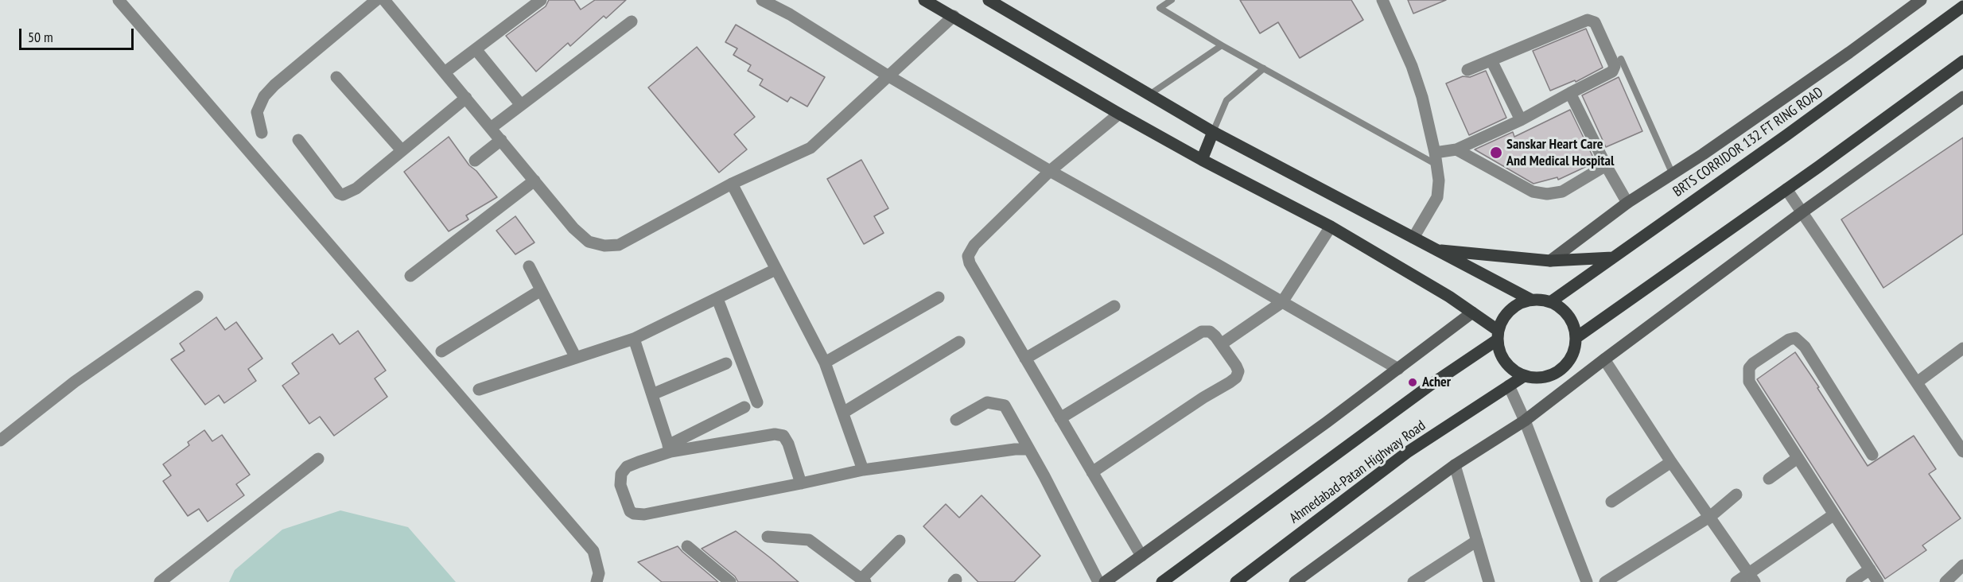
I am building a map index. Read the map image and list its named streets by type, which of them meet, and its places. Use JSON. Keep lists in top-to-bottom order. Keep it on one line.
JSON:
{"streets":{"main road":["BRTS CORRIDOR 132 FT RING ROAD","Ahmedabad-Patan Highway Road"]},"crossings":[["BRTS CORRIDOR 132 FT RING ROAD","Ahmedabad-Patan Highway Road"]],"places":["Sanskar Heart Care And Medical Hospital","Acher"],"scale_bar":"50 m"}
